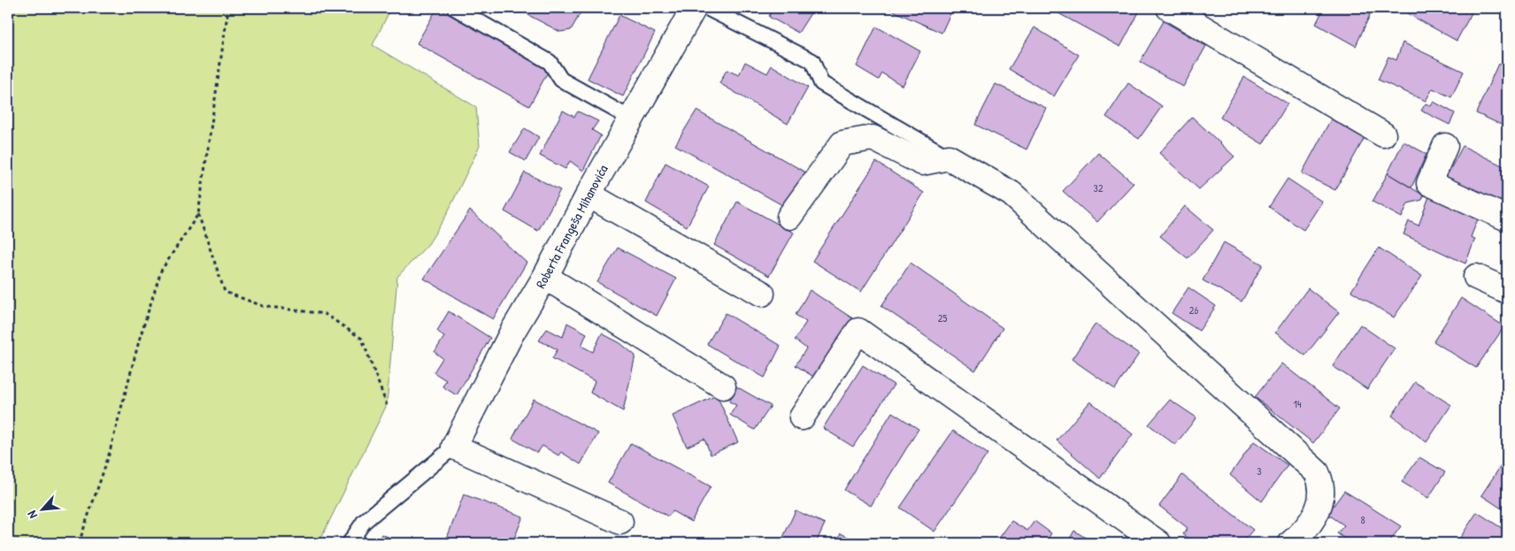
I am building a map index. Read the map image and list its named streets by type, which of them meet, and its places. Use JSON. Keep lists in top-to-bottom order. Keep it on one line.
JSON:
{"streets":{"street":["Roberta Frangeša Mihanovića"]},"house_numbers":["32","26","25","14","3","8"],"north":"bottom left"}
